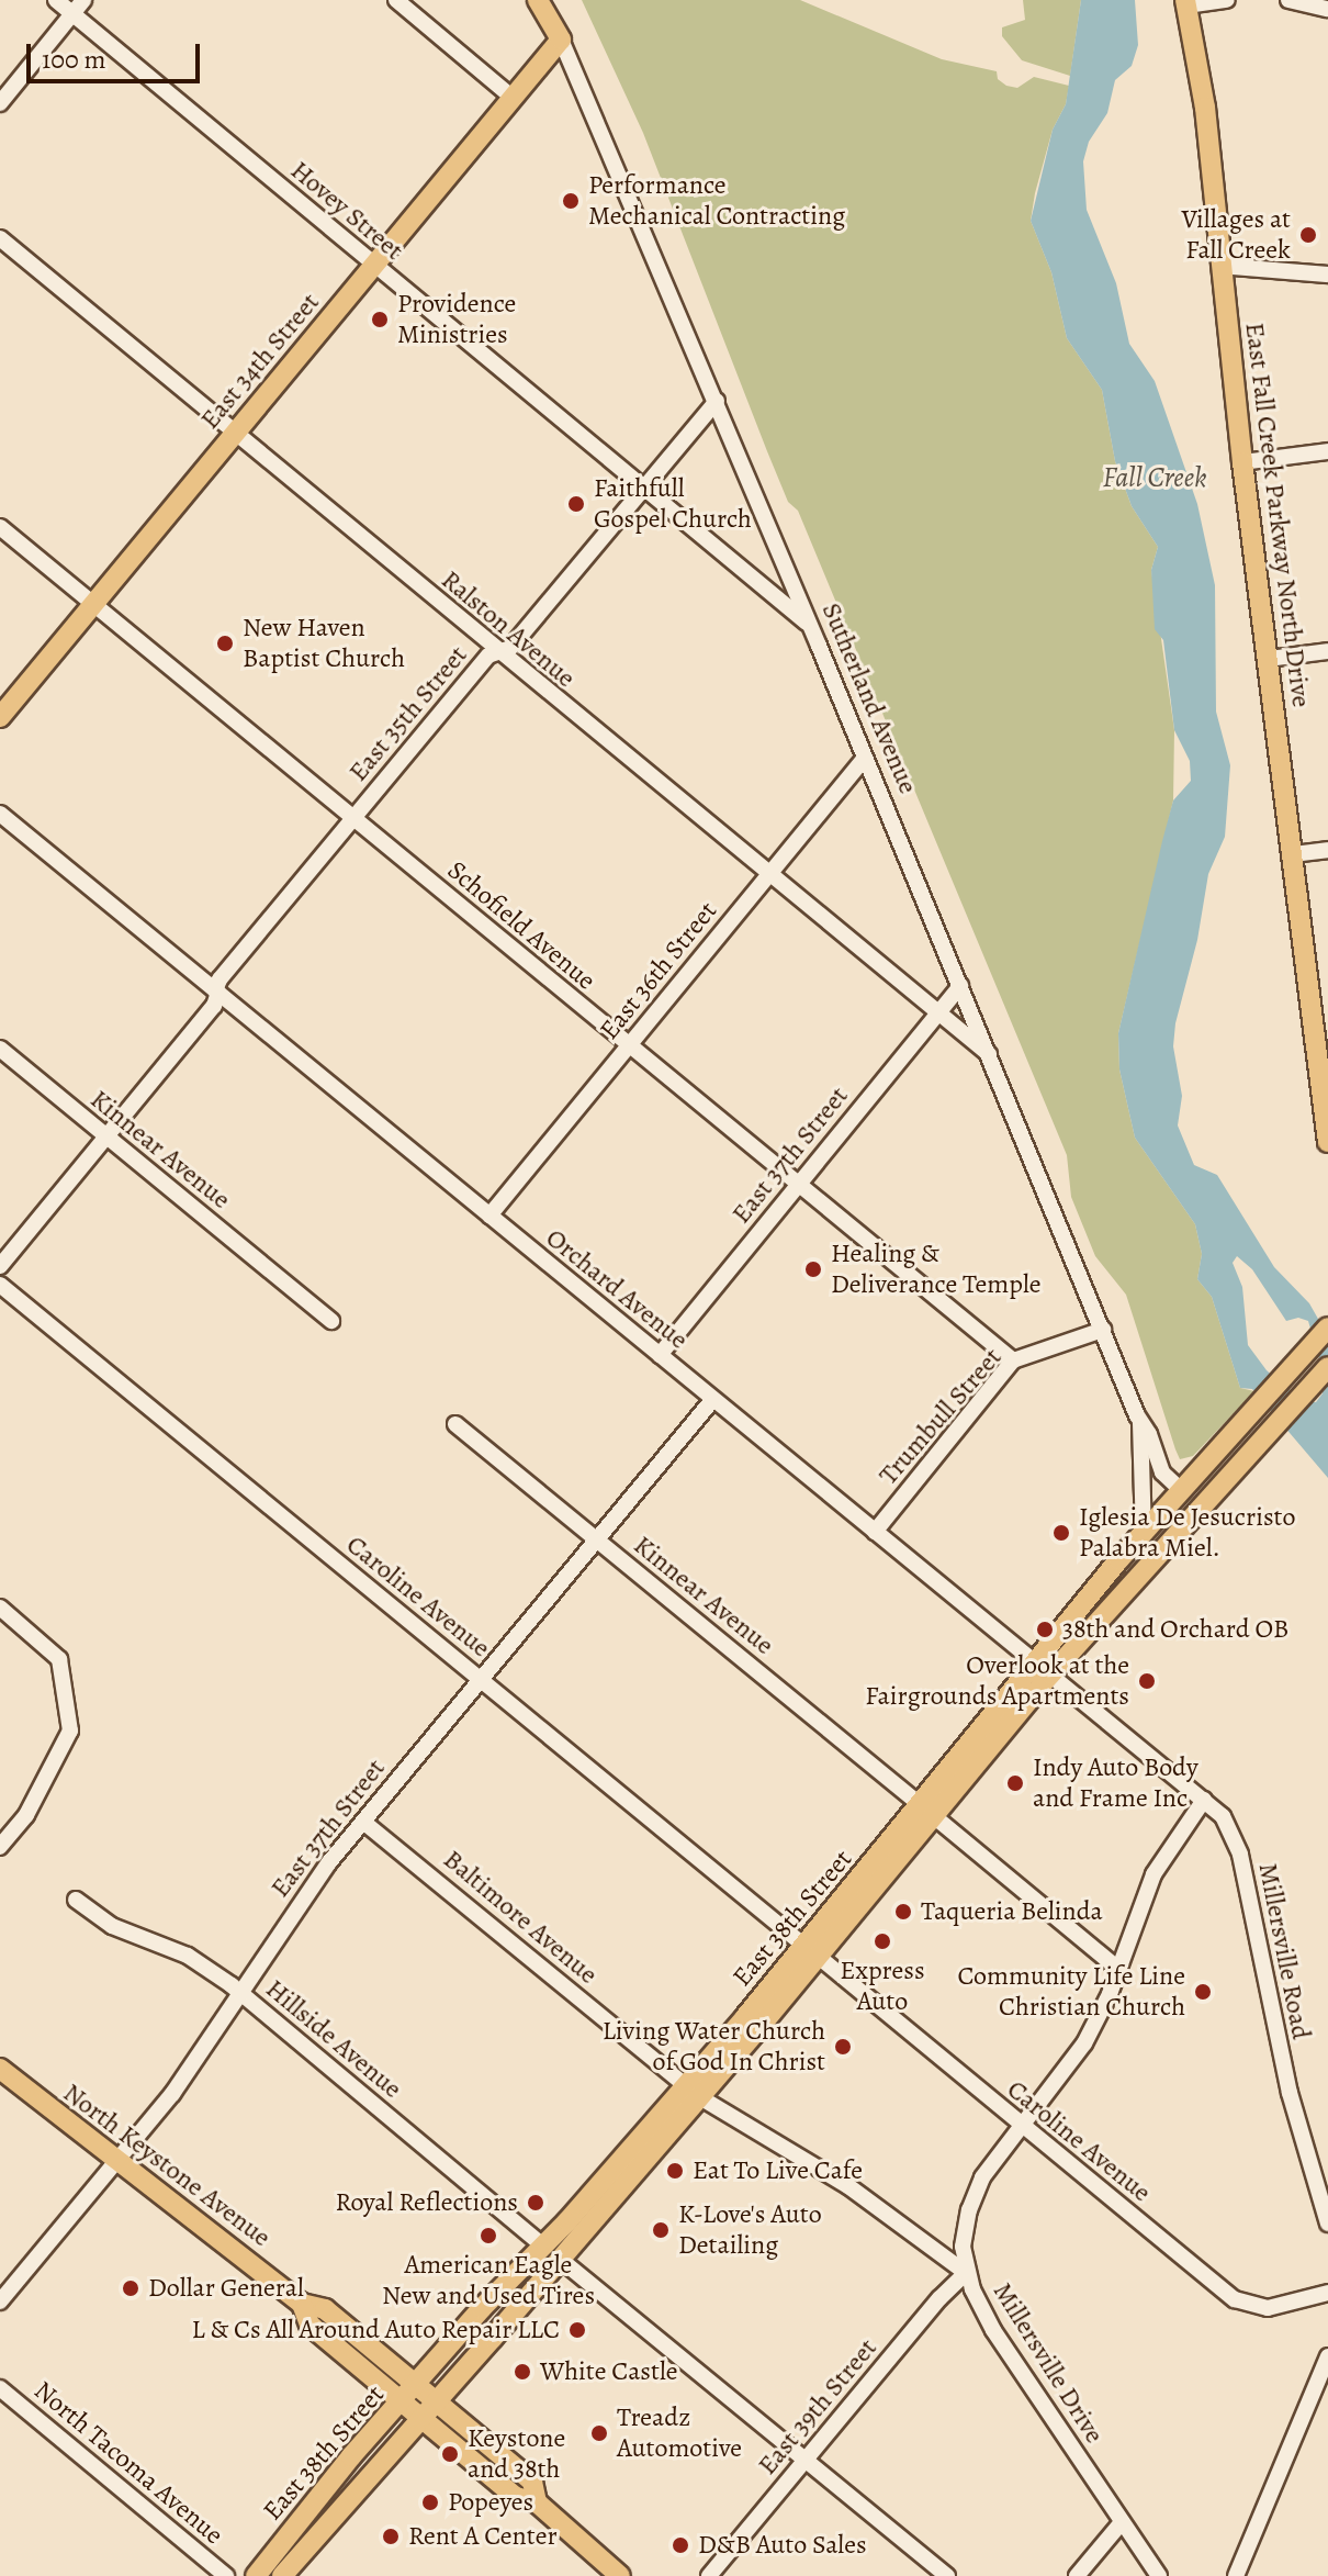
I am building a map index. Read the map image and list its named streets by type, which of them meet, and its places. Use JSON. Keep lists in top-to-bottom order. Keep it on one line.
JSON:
{"streets":{"main road":["East 34th Street","East Fall Creek Parkway North Drive","Sutherland Avenue","East 38th Street","North Keystone Avenue"],"street":["Hovey Street","Ralston Avenue","East 35th Street","Schofield Avenue","East 36th Street","Kinnear Avenue","East 37th Street","Orchard Avenue","Trumbull Street","Caroline Avenue","Baltimore Avenue","Millersville Road","Hillside Avenue","Millersville Drive","East 39th Street","North Tacoma Avenue"]},"crossings":[["Hovey Street","East 34th Street"],["Hovey Street","Sutherland Avenue"],["Hovey Street","East 35th Street"],["East 34th Street","Ralston Avenue"],["East 34th Street","Sutherland Avenue"],["East 34th Street","Schofield Avenue"],["Ralston Avenue","Sutherland Avenue"],["Ralston Avenue","East 35th Street"],["Ralston Avenue","East 36th Street"],["Ralston Avenue","East 37th Street"],["Sutherland Avenue","East 35th Street"],["Sutherland Avenue","East 36th Street"],["Sutherland Avenue","East 37th Street"],["Sutherland Avenue","Trumbull Street"],["Sutherland Avenue","East 38th Street"],["East 35th Street","Schofield Avenue"],["East 35th Street","Kinnear Avenue"],["East 35th Street","Orchard Avenue"],["Schofield Avenue","East 36th Street"],["Schofield Avenue","East 37th Street"],["Schofield Avenue","Trumbull Street"],["East 36th Street","Orchard Avenue"],["Kinnear Avenue","East 37th Street"],["Kinnear Avenue","East 38th Street"],["Kinnear Avenue","Millersville Drive"],["East 37th Street","Orchard Avenue"],["East 37th Street","Caroline Avenue"],["East 37th Street","Baltimore Avenue"],["East 37th Street","Hillside Avenue"],["East 37th Street","North Keystone Avenue"],["Orchard Avenue","Trumbull Street"],["Orchard Avenue","East 38th Street"],["Orchard Avenue","Millersville Road"],["Orchard Avenue","Millersville Drive"],["Caroline Avenue","East 38th Street"],["Caroline Avenue","Millersville Drive"],["Baltimore Avenue","East 38th Street"],["Baltimore Avenue","Millersville Drive"],["Baltimore Avenue","East 39th Street"],["East 38th Street","Hillside Avenue"],["East 38th Street","North Keystone Avenue"],["Millersville Road","Millersville Drive"],["Millersville Drive","East 39th Street"]],"water":["Fall Creek"],"places":["Performance Mechanical Contracting","Villages at Fall Creek","Providence Ministries","Faithfull Gospel Church","New Haven Baptist Church","Healing & Deliverance Temple","Iglesia De Jesucristo Palabra Miel.","38th and Orchard OB","Overlook at the Fairgrounds Apartments","Indy Auto Body and Frame Inc","Taqueria Belinda","Express Auto","Community Life Line Christian Church","Living Water Church of God In Christ","Eat To Live Cafe","Royal Reflections","K-Love's Auto Detailing","American Eagle New and Used Tires","Dollar General","L & Cs All Around Auto Repair LLC","White Castle","Treadz Automotive","Keystone and 38th","Popeyes","Rent A Center","D&B Auto Sales"],"scale_bar":"100 m"}
